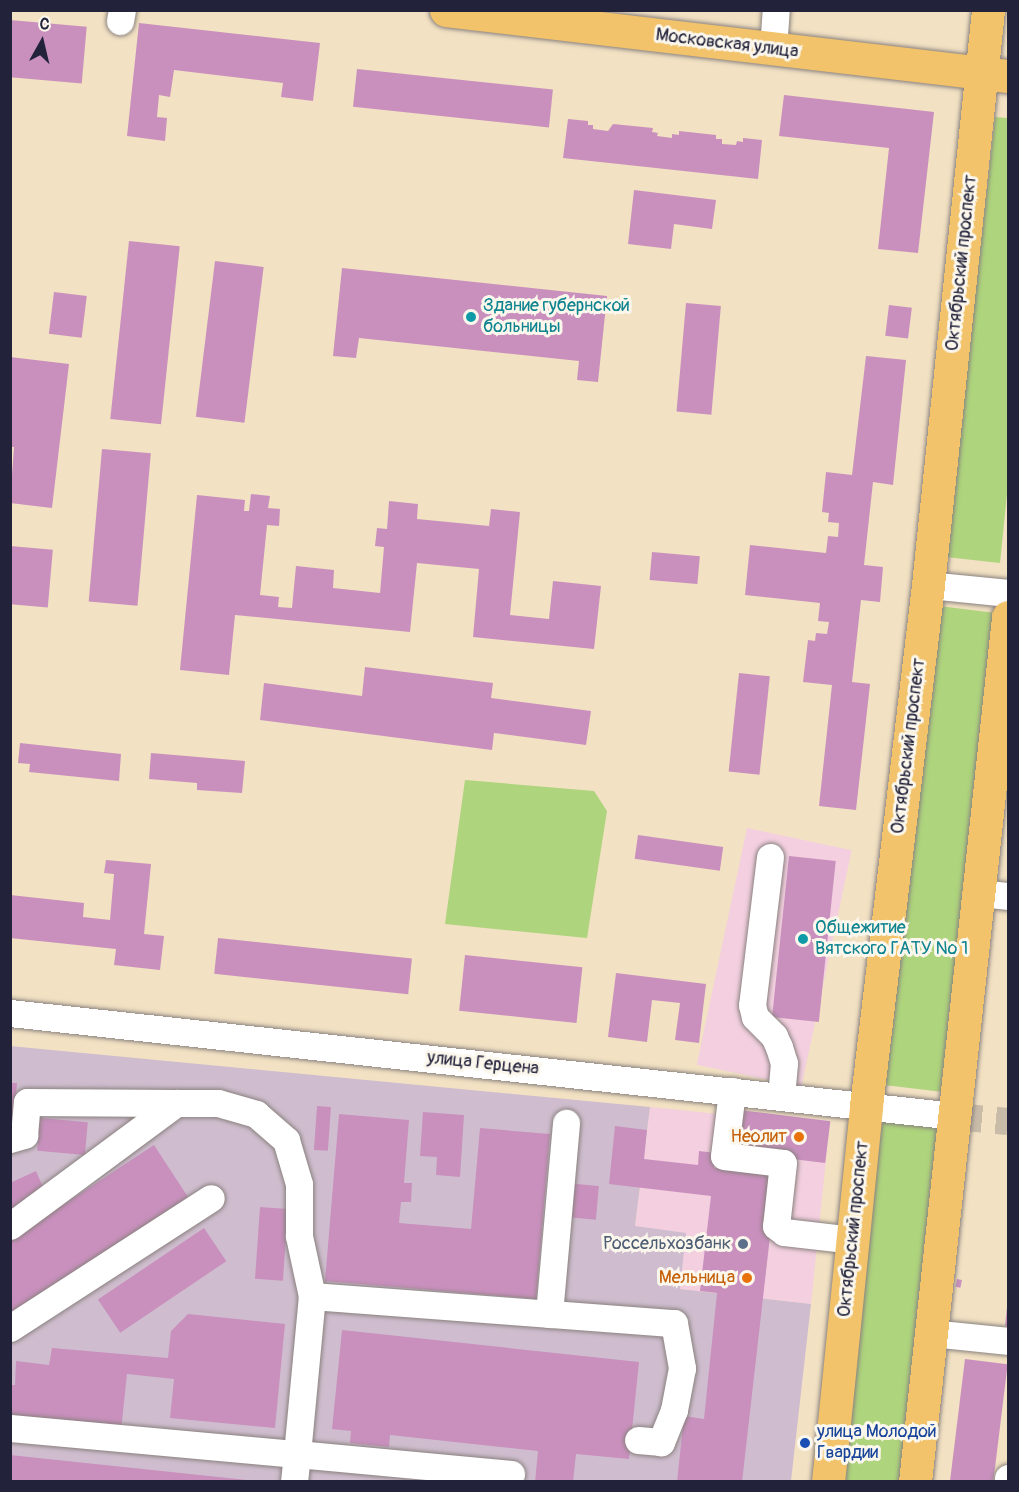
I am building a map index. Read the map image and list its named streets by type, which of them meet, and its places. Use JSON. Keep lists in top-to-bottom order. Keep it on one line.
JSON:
{"streets":{"main road":["Московская улица","Октябрьский проспект"],"street":["улица Герцена"]},"crossings":[["Московская улица","Октябрьский проспект"],["Октябрьский проспект","улица Герцена"]],"places":["Здание губернской больницы","Общежитие Вятского ГАТУ № 1","Неолит","Россельхозбанк","Мельница","улица Молодой Гвардии"],"north":"top"}
